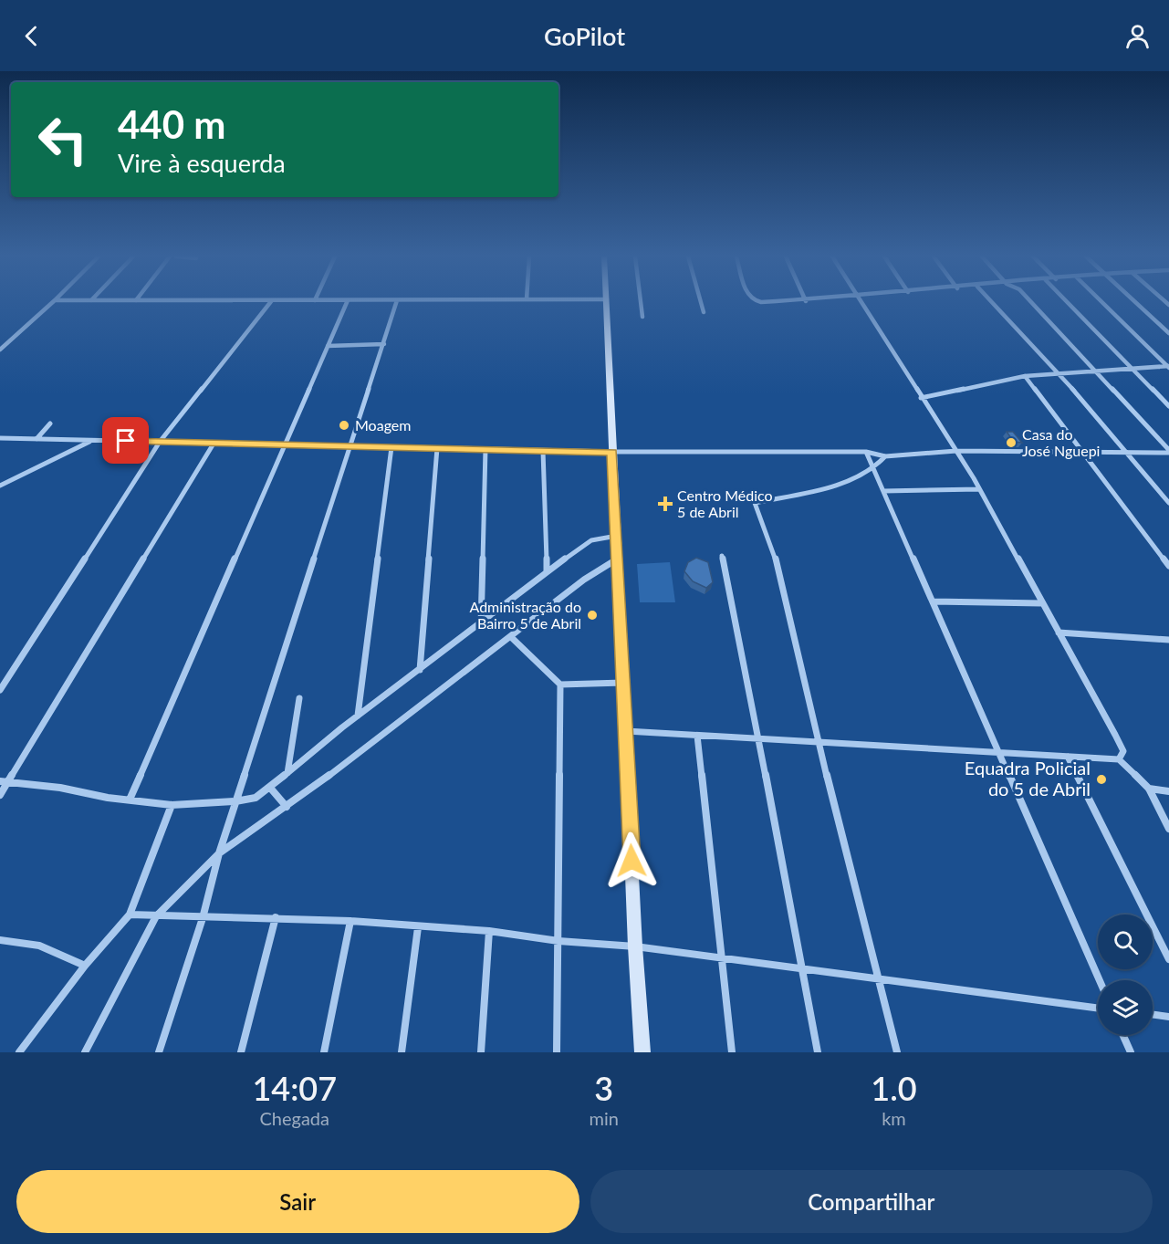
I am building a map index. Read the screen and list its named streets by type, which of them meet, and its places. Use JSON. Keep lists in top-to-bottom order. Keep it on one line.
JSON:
{"places":{"other":["Moagem","Casa do José Nguepi","Administração do Bairro 5 de Abril","Equadra Policial do 5 de Abril"],"health":["Centro Médico 5 de Abril"]},"page":{"header":"GoPilot","turn":["440 m","Vire à esquerda"],"eta":["14:07","Chegada","3","min","1.0","km"],"buttons":["Sair","Compartilhar"]}}
